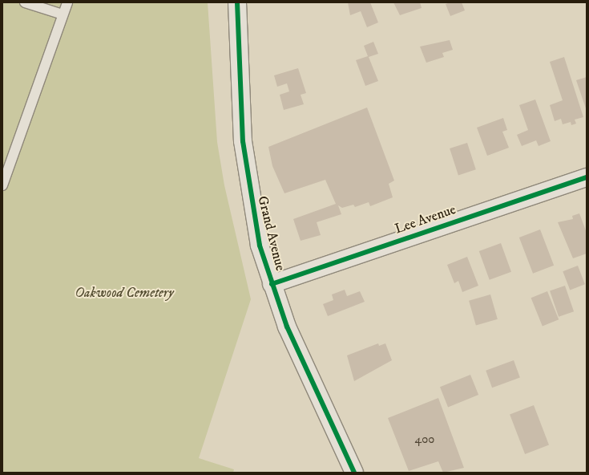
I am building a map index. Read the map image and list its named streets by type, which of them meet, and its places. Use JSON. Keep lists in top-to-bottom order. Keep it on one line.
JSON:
{"streets":{"street":["Lee Avenue","Grand Avenue"]},"crossings":[["Lee Avenue","Grand Avenue"]],"parks":["Oakwood Cemetery"],"house_numbers":["400"]}
